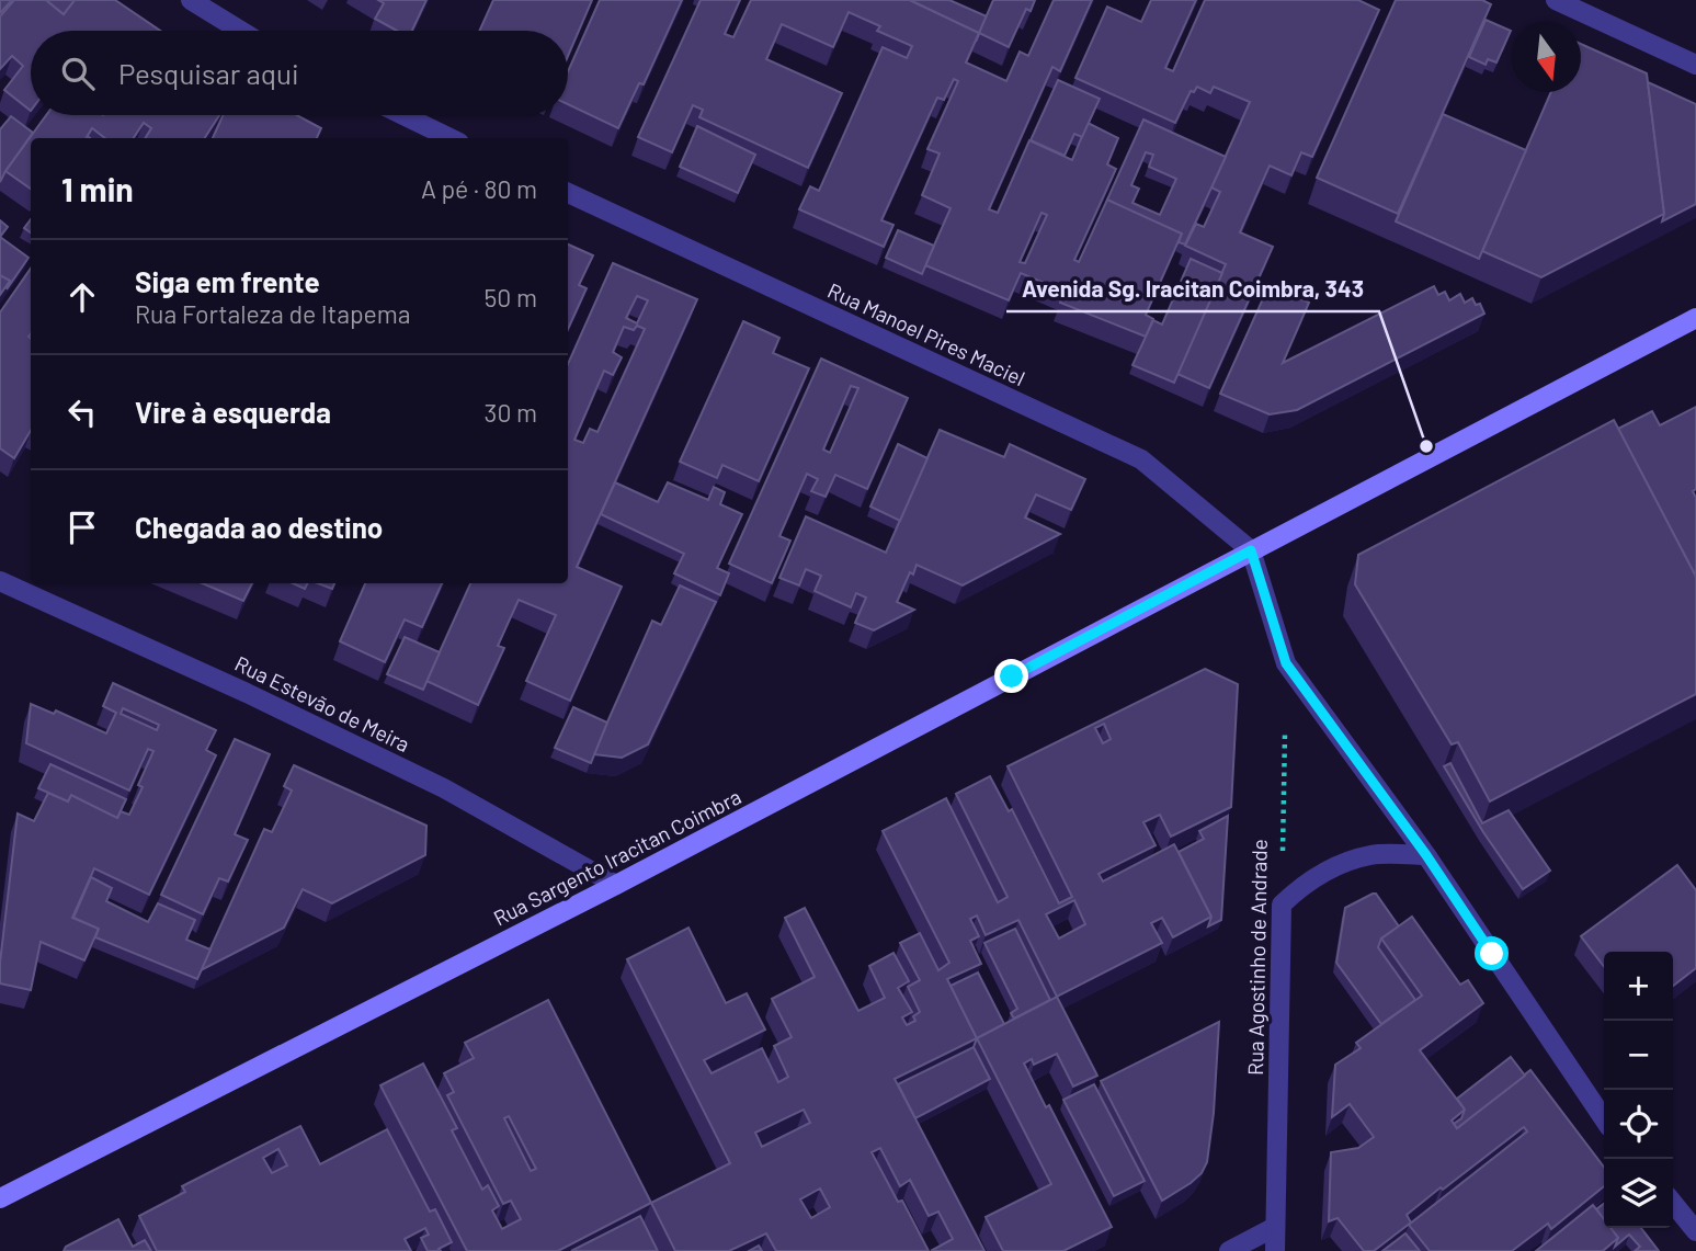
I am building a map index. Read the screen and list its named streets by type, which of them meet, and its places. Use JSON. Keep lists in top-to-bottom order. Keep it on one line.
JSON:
{"streets":{"street":["Rua Manoel Pires Maciel","Rua Estevão de Meira","Rua Sargento Iracitan Coimbra","Rua Agostinho de Andrade"]},"crossings":[["Rua Manoel Pires Maciel","Rua Sargento Iracitan Coimbra"],["Rua Estevão de Meira","Rua Sargento Iracitan Coimbra"]],"places":["Avenida Sg. Iracitan Coimbra, 343"],"north":"bottom","page":{"search":"Pesquisar aqui","heading":["1 min","A pé · 80 m"],"list":[["Siga em frente","Rua Fortaleza de Itapema","50 m"],["Vire à esquerda","30 m"],"Chegada ao destino"],"map_buttons":["+","−"]}}
